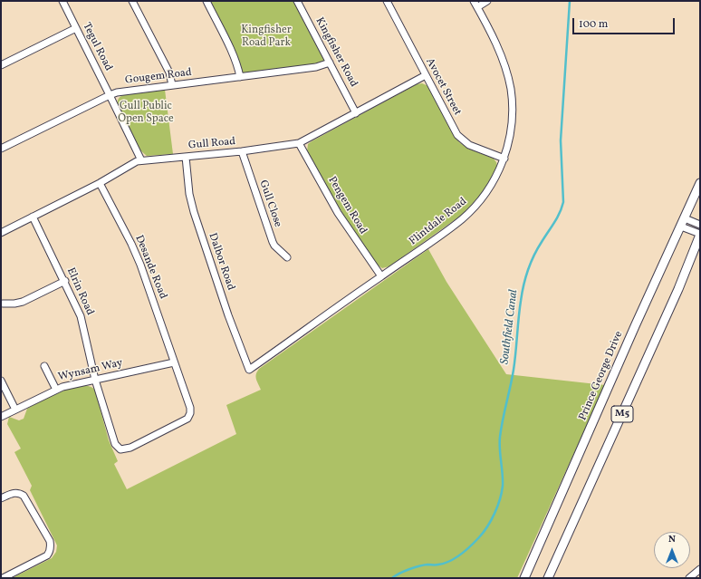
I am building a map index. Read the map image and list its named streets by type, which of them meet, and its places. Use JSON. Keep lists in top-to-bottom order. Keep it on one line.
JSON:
{"streets":{"main road":["Prince George Drive","M5"],"street":["Tegul Road","Kingfisher Road","Gougem Road","Avocet Street","Gull Road","Gull Close","Pengem Road","Flintdale Road","Dalbor Road","Desande Road","Elrin Road","Wynsam Way"]},"crossings":[["Tegul Road","Gougem Road"],["Tegul Road","Gull Road"],["Kingfisher Road","Gougem Road"],["Kingfisher Road","Gull Road"],["Avocet Street","Gull Road"],["Avocet Street","Flintdale Road"],["Gull Road","Gull Close"],["Gull Road","Pengem Road"],["Gull Road","Dalbor Road"],["Gull Road","Desande Road"],["Gull Road","Elrin Road"],["Pengem Road","Flintdale Road"],["Flintdale Road","Dalbor Road"],["Desande Road","Elrin Road"],["Desande Road","Wynsam Way"],["Elrin Road","Wynsam Way"]],"water":["Southfield Canal"],"parks":["Kingfisher Road Park","Gull Public Open Space"],"scale_bar":"100 m","north":"top"}
